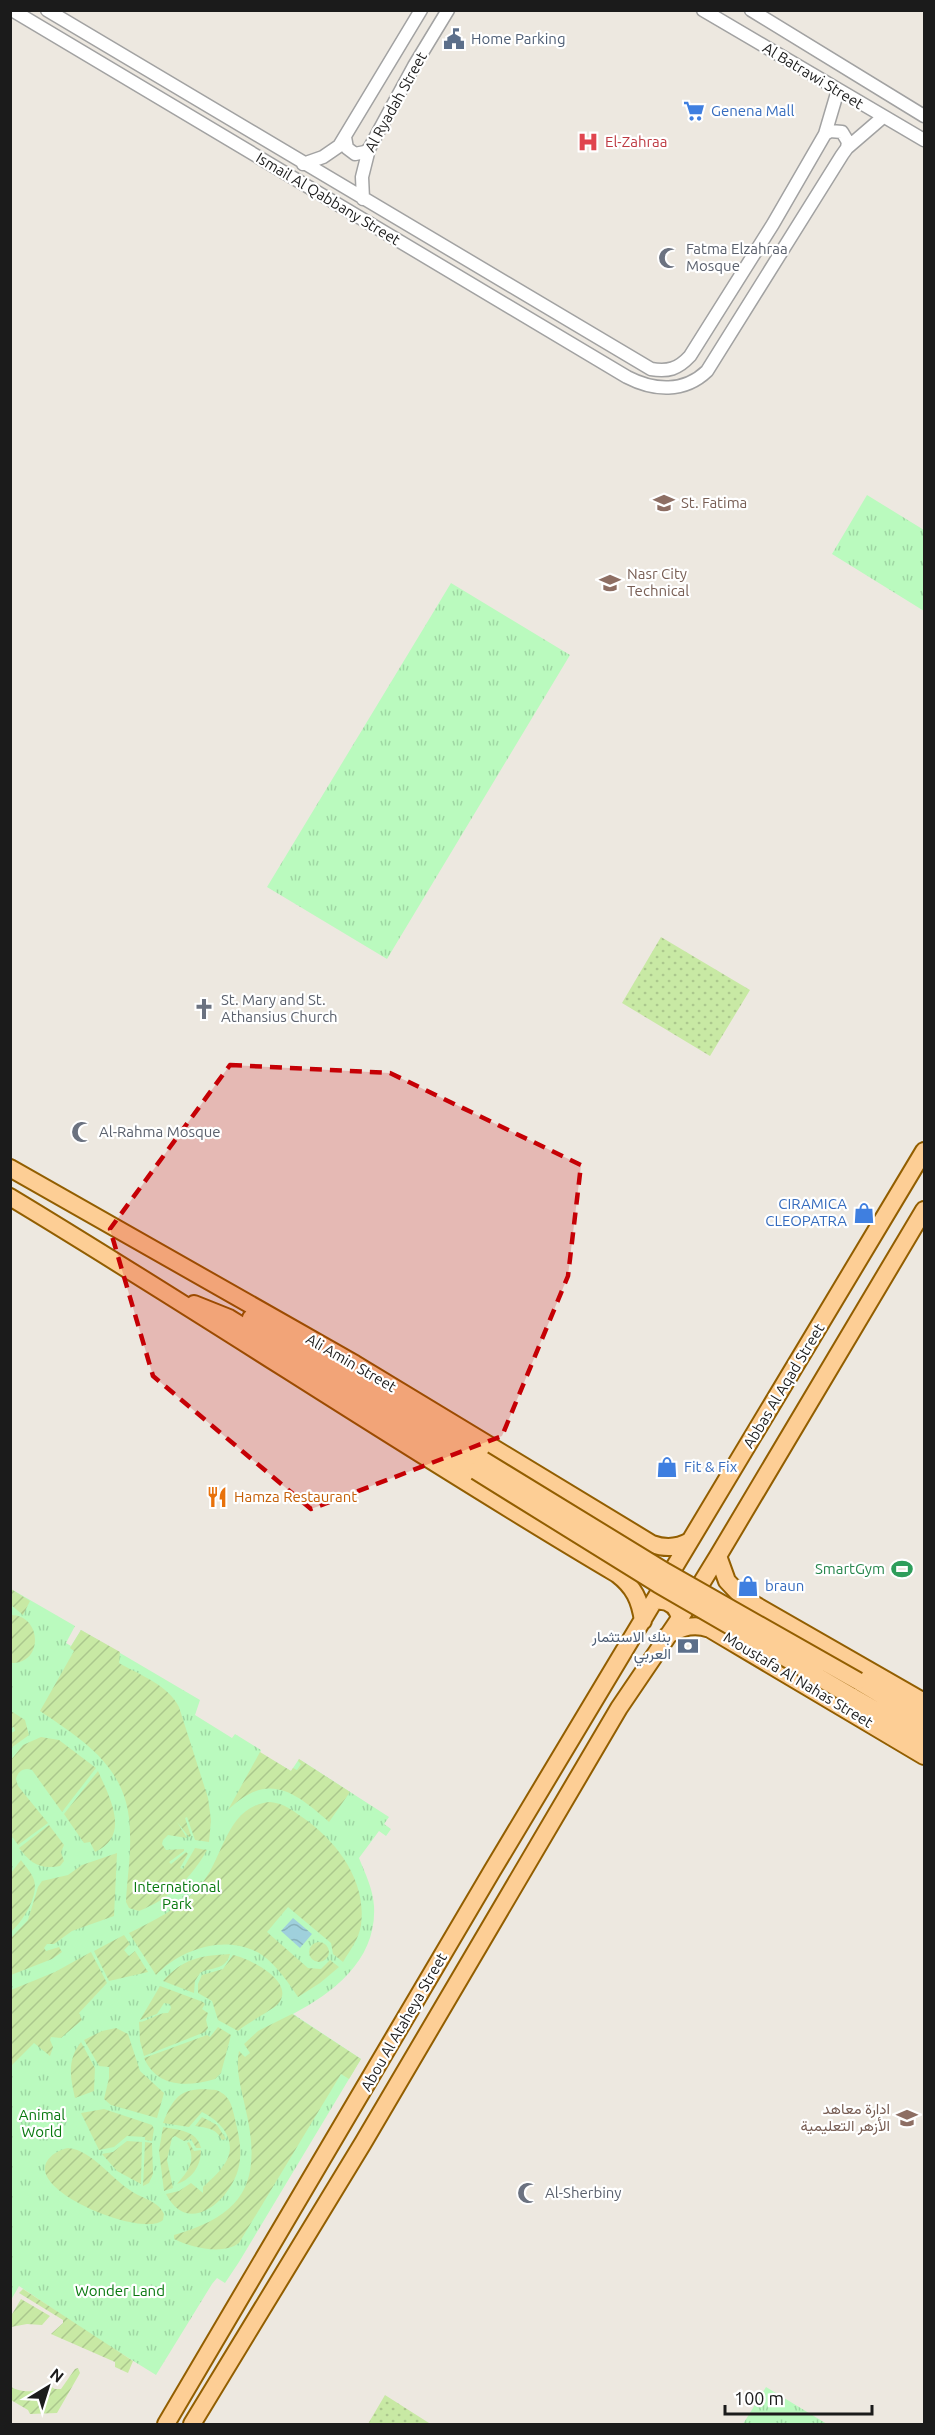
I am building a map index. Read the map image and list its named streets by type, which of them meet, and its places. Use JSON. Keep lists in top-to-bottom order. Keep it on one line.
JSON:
{"streets":{"main road":["Ali Amin Street","Abbas Al Aqad Street","Moustafa Al Nahas Street","Abou Al Ataheya Street"],"street":["Al Batrawi Street","Al Ryadah Street","Ismail Al Qabbany Street"]},"crossings":[["Al Ryadah Street","Ismail Al Qabbany Street"],["Ali Amin Street","Abbas Al Aqad Street"],["Abbas Al Aqad Street","Moustafa Al Nahas Street"],["Abbas Al Aqad Street","Abou Al Ataheya Street"],["Moustafa Al Nahas Street","Abou Al Ataheya Street"]],"parks":["International Park","Animal World","Wonder Land"],"places":{"public building":["Home Parking"],"supermarket":["Genena Mall"],"hospital":["El-Zahraa"],"mosque":["Fatma Elzahraa Mosque","Al-Rahma Mosque","Al-Sherbiny"],"school or university":["St. Fatima","Nasr City Technical","ادارة معاهد الأزهر التعليمية"],"church":["St. Mary and St. Athansius Church"],"shop":["CIRAMICA CLEOPATRA","Fit & Fix","braun"],"restaurant":["Hamza Restaurant"],"sports":["SmartGym"],"bank":["بنك الاستثمار العربي"]},"scale_bar":"100 m","north":"top right"}
